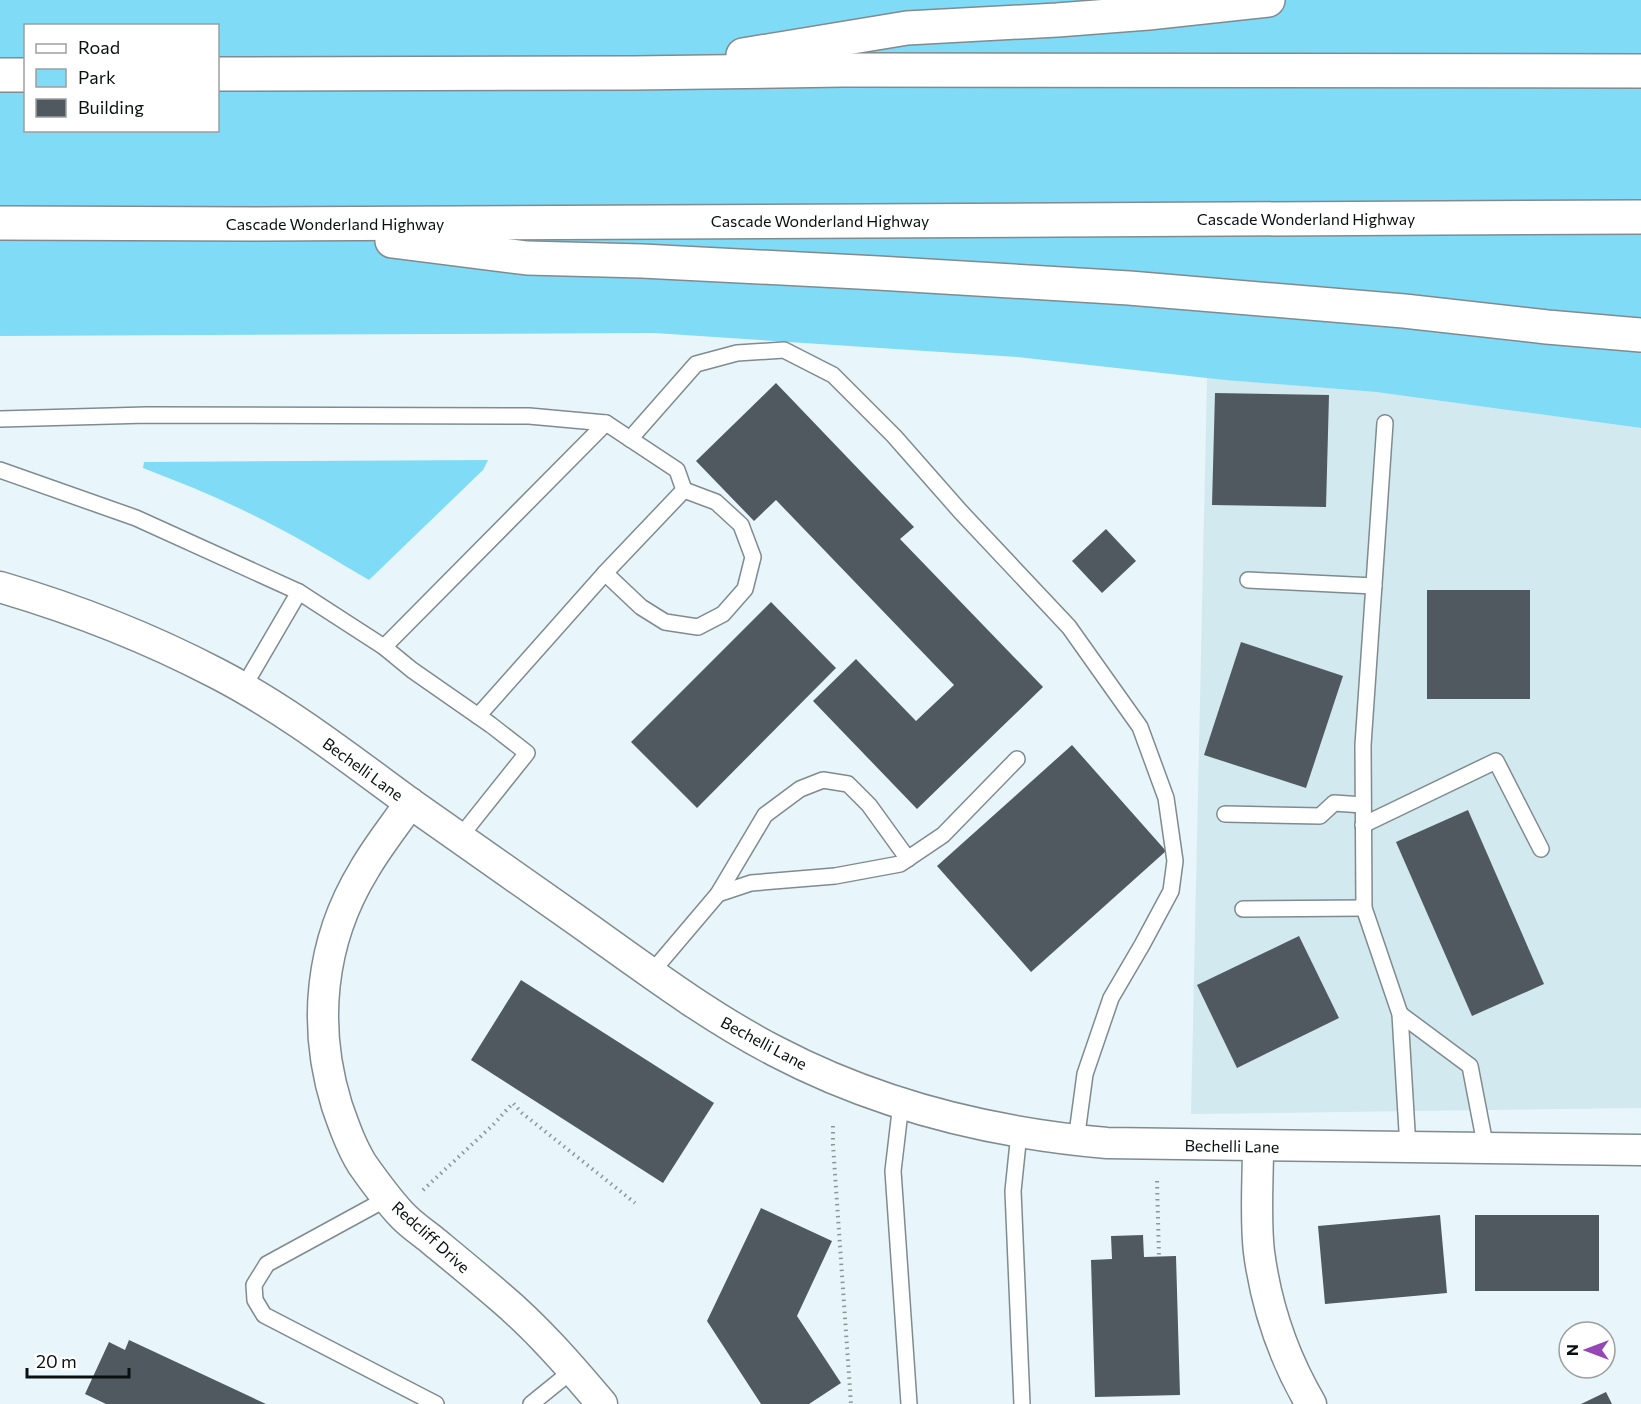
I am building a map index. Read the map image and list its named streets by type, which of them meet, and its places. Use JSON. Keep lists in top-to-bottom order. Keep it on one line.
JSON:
{"streets":{"highway":["Cascade Wonderland Highway"],"street":["Bechelli Lane","Redcliff Drive"]},"crossings":[["Bechelli Lane","Redcliff Drive"]],"legend":["Road","Park","Building"],"scale_bar":"20 m","north":"left"}
